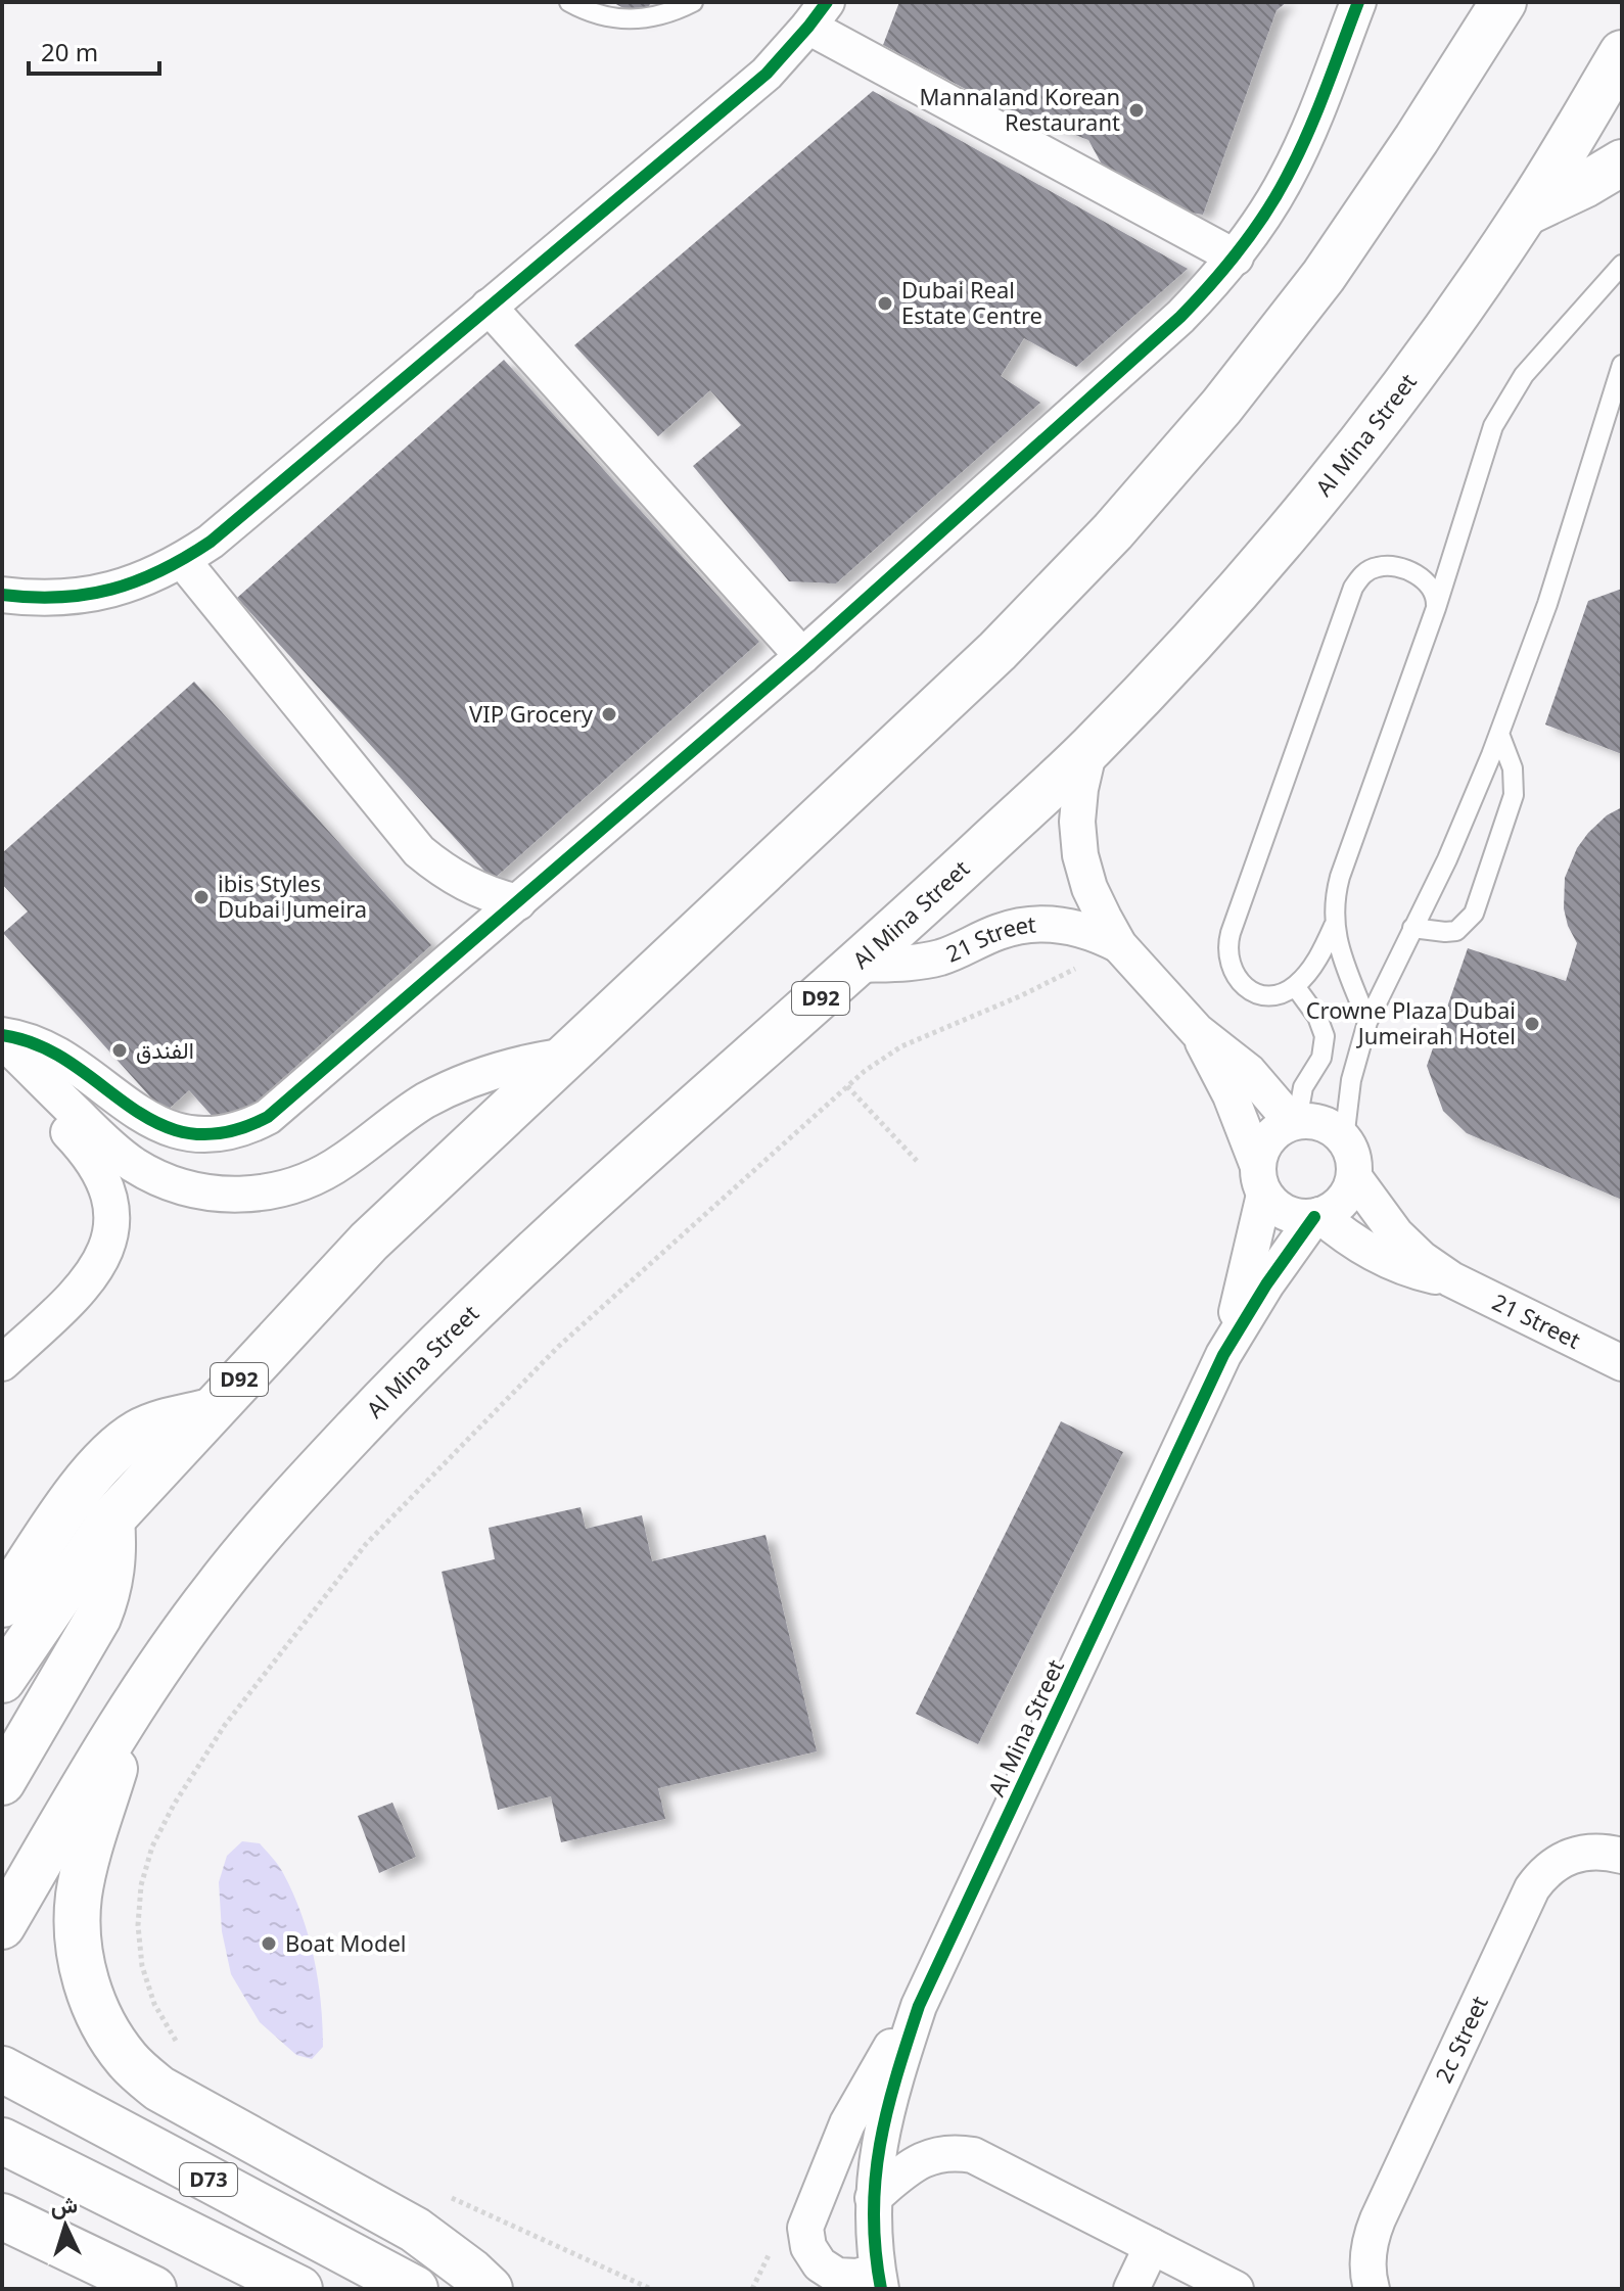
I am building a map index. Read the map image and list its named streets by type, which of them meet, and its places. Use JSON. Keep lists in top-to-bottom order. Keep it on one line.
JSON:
{"streets":{"main road":["Al Mina Street","D92","D73"],"street":["21 Street","2c Street"]},"crossings":[["Al Mina Street","21 Street"]],"places":["Mannaland Korean Restaurant","Dubai Real Estate Centre","VIP Grocery","ibis Styles Dubai Jumeira","Crowne Plaza Dubai Jumeirah Hotel","الفندق","Boat Model"],"scale_bar":"20 m","north":"top"}
